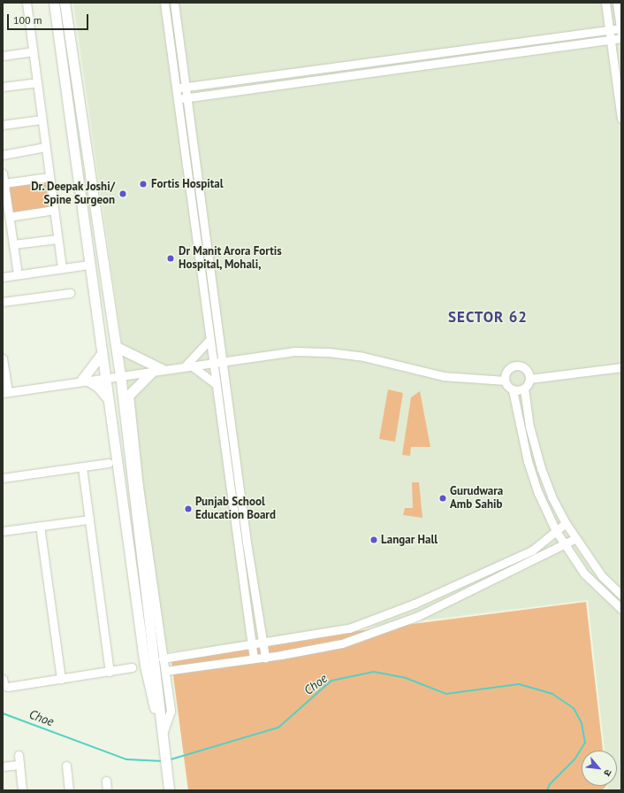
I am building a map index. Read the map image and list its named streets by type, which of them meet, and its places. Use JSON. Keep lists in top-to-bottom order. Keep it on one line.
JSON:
{"districts":["SECTOR 62"],"water":["Choe"],"places":["Fortis Hospital","Dr. Deepak Joshi/ Spine Surgeon","Dr Manit Arora Fortis Hospital, Mohali,","Gurudwara Amb Sahib","Punjab School Education Board","Langar Hall"],"scale_bar":"100 m","north":"bottom right"}
